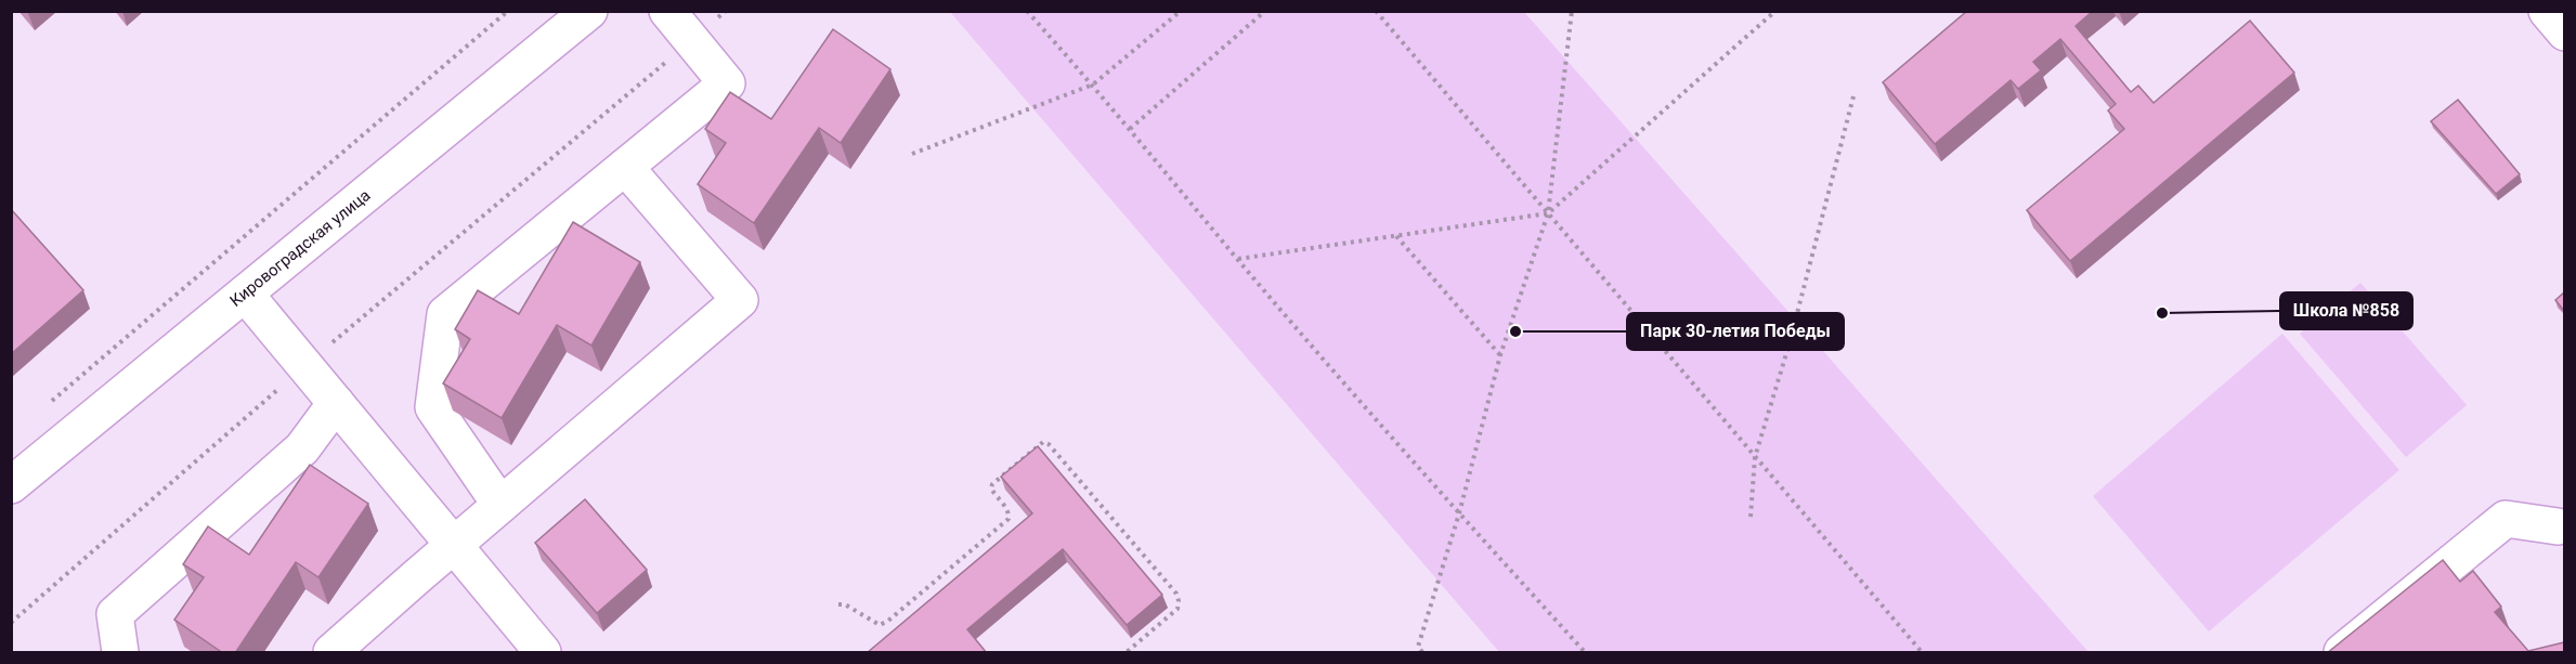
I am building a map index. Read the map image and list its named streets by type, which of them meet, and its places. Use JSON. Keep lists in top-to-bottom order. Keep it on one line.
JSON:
{"streets":{"street":["Кировоградская улица"]},"places":["Школа №858","Парк 30-летия Победы"]}
